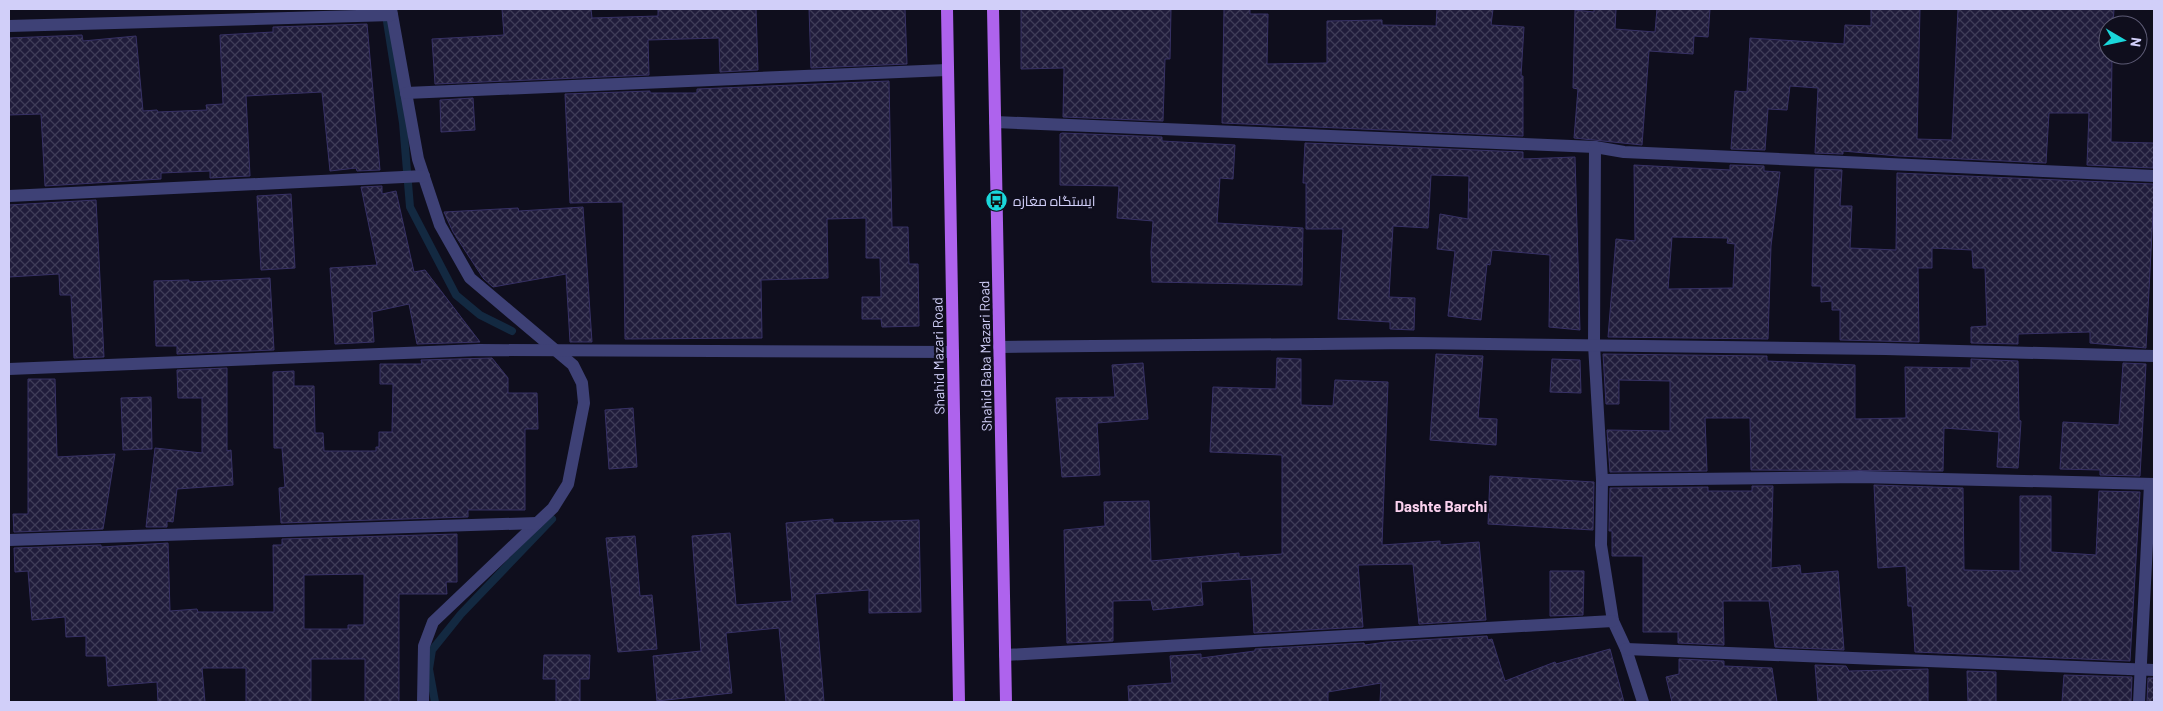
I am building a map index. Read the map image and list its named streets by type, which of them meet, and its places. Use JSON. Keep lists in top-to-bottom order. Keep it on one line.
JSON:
{"streets":{"main road":["Shahid Mazari Road","Shahid Baba Mazari Road"]},"districts":["Dashte Barchi"],"places":{"bus stop":["ایستگاه مغازه"]},"north":"right"}
